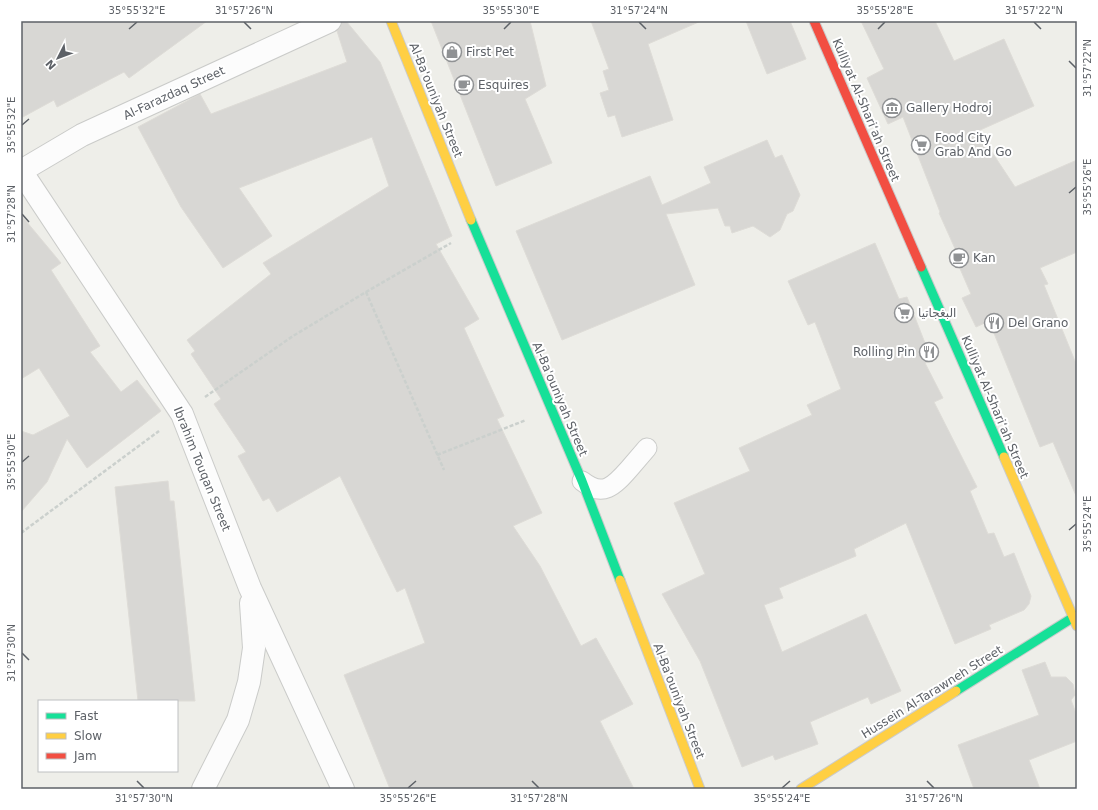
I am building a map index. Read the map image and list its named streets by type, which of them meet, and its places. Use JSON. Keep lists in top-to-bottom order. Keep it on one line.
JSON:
{"streets":{"street":["Al-Farazdaq Street","Al-Ba'ouniyah Street","Kulliyat Al-Shariʻah Street","Ibrahim Touqan Street","Hussein Al-Tarawneh Street"]},"crossings":[["Al-Farazdaq Street","Ibrahim Touqan Street"],["Kulliyat Al-Shariʻah Street","Hussein Al-Tarawneh Street"]],"places":{"shop":["First Pet"],"cafe":["Esquires","Kan"],"museum":["Gallery Hodroj"],"supermarket":["Food City Grab And Go","البغجاتيا"],"restaurant":["Del Grano","Rolling Pin"]},"legend":["Fast","Slow","Jam"],"north":"bottom left","coordinates":["35°55'32\"E","31°57'26\"N","35°55'30\"E","31°57'24\"N","35°55'28\"E","31°57'22\"N","35°55'26\"E","31°57'28\"N","35°55'24\"E","31°57'30\"N"]}
